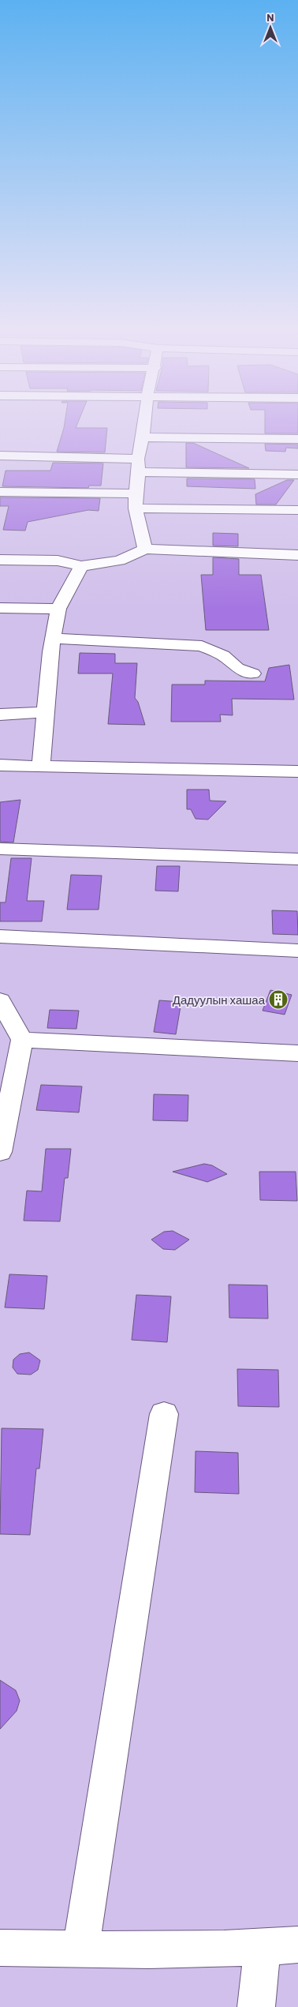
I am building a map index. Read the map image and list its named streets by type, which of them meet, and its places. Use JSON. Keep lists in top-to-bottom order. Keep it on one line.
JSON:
{"places":{"building":["Дадуулын хашаа"]},"north":"top"}
